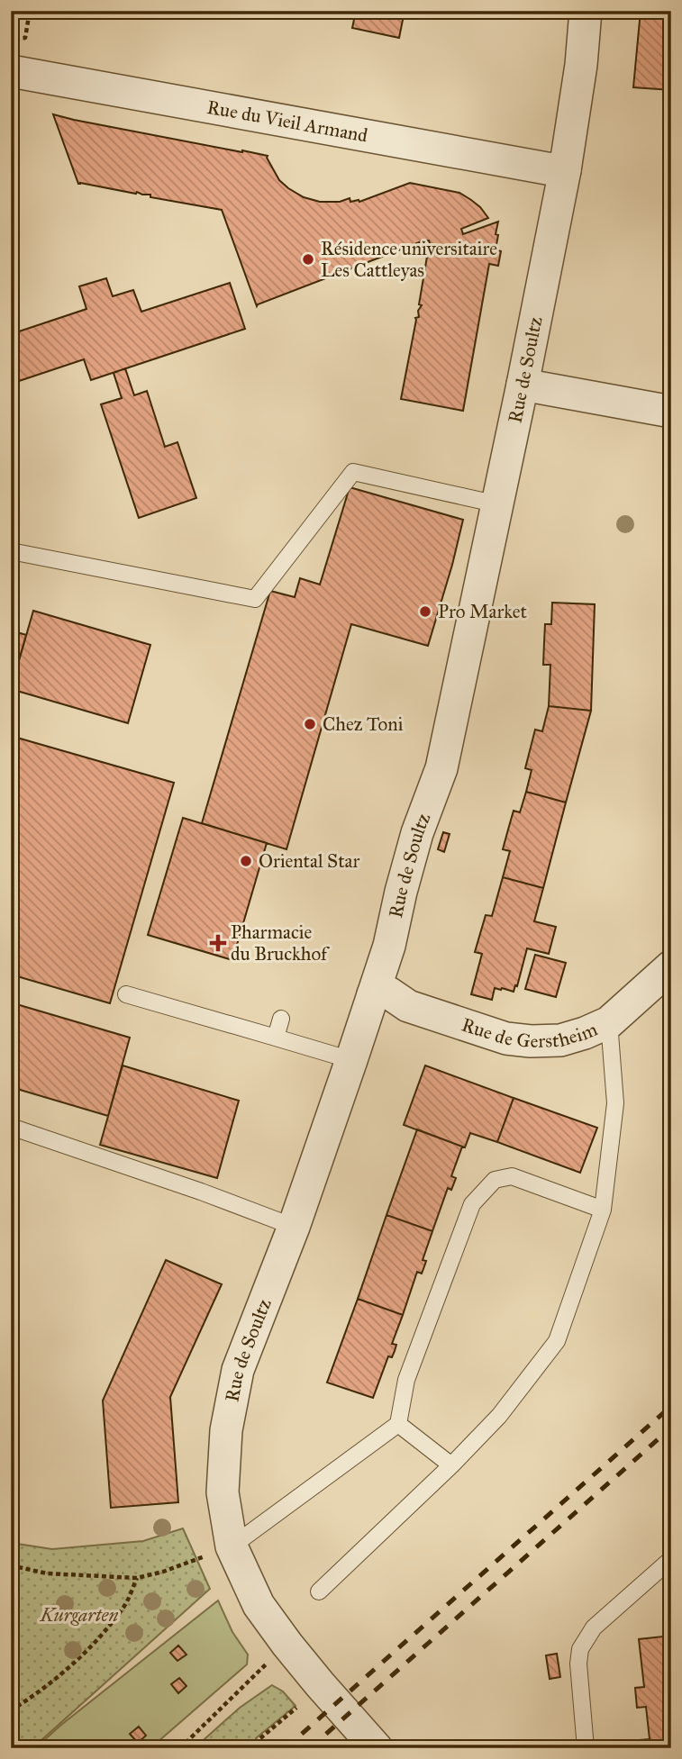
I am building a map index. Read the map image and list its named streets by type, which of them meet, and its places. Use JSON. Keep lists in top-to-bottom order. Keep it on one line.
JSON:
{"streets":{"street":["Rue du Vieil Armand","Rue de Soultz","Rue de Gerstheim"]},"crossings":[["Rue du Vieil Armand","Rue de Soultz"],["Rue de Soultz","Rue de Gerstheim"]],"parks":["Kurgarten"],"places":{"other":["Résidence universitaire Les Cattleyas","Pro Market","Chez Toni","Oriental Star"],"health":["Pharmacie du Bruckhof"]}}
